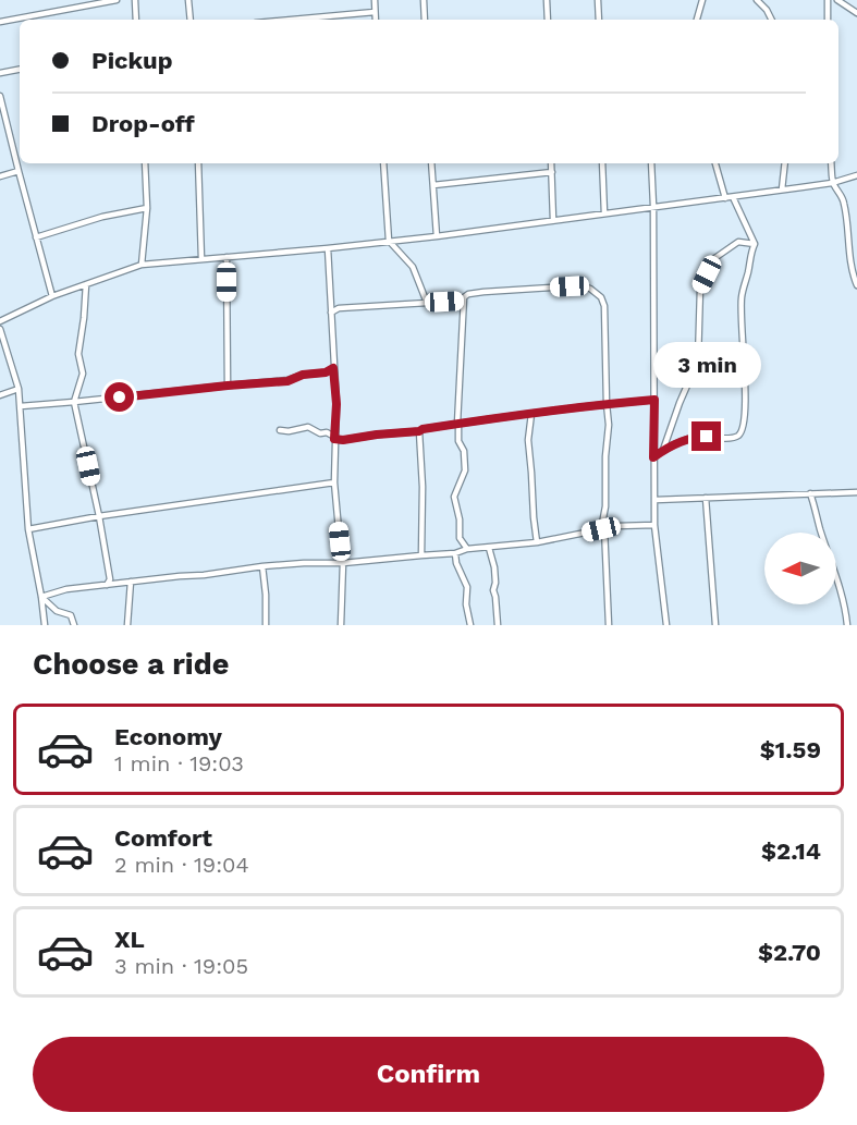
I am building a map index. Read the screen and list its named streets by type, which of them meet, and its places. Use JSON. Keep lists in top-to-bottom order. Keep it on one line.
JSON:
{"north":"left","page":{"banner":["Pickup","Drop-off"],"bubble":"3 min","heading":"Choose a ride","list":[{"name":"Economy","note":"1 min · 19:03","value":"$1.59"},{"name":"Comfort","note":"2 min · 19:04","value":"$2.14"},{"name":"XL","note":"3 min · 19:05","value":"$2.70"}],"buttons":"Confirm"}}
